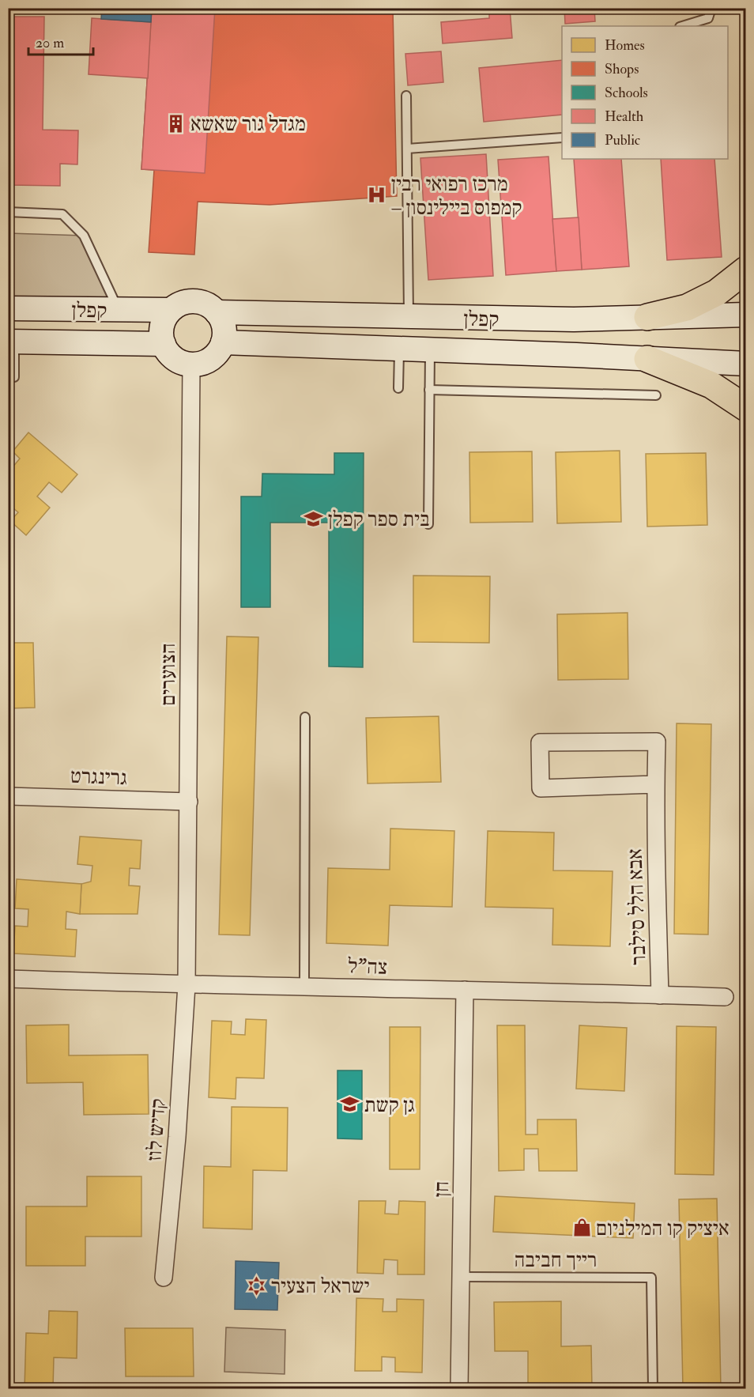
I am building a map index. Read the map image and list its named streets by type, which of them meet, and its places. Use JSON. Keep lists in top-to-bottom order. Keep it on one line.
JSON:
{"streets":{"street":["קפלן","הצוערים","גרינגרט","אבא הלל סילבר","צה\"ל","קדיש לוז","חן"],"lane":["רייך חביבה"]},"crossings":[["קפלן","הצוערים"],["הצוערים","גרינגרט"],["הצוערים","צה\"ל"],["הצוערים","קדיש לוז"],["אבא הלל סילבר","צה\"ל"],["צה\"ל","קדיש לוז"],["צה\"ל","חן"],["חן","רייך חביבה"]],"places":{"building":["מגדל גור שאשא"],"hospital":["מרכז רפואי רבין – קמפוס ביילינסון"],"school or university":["בית ספר קפלן","גן קשת"],"shop":["איציק קו המילניום"],"synagogue":["ישראל הצעיר"]},"legend":["Homes","Shops","Schools","Health","Public"],"scale_bar":"20 m"}
